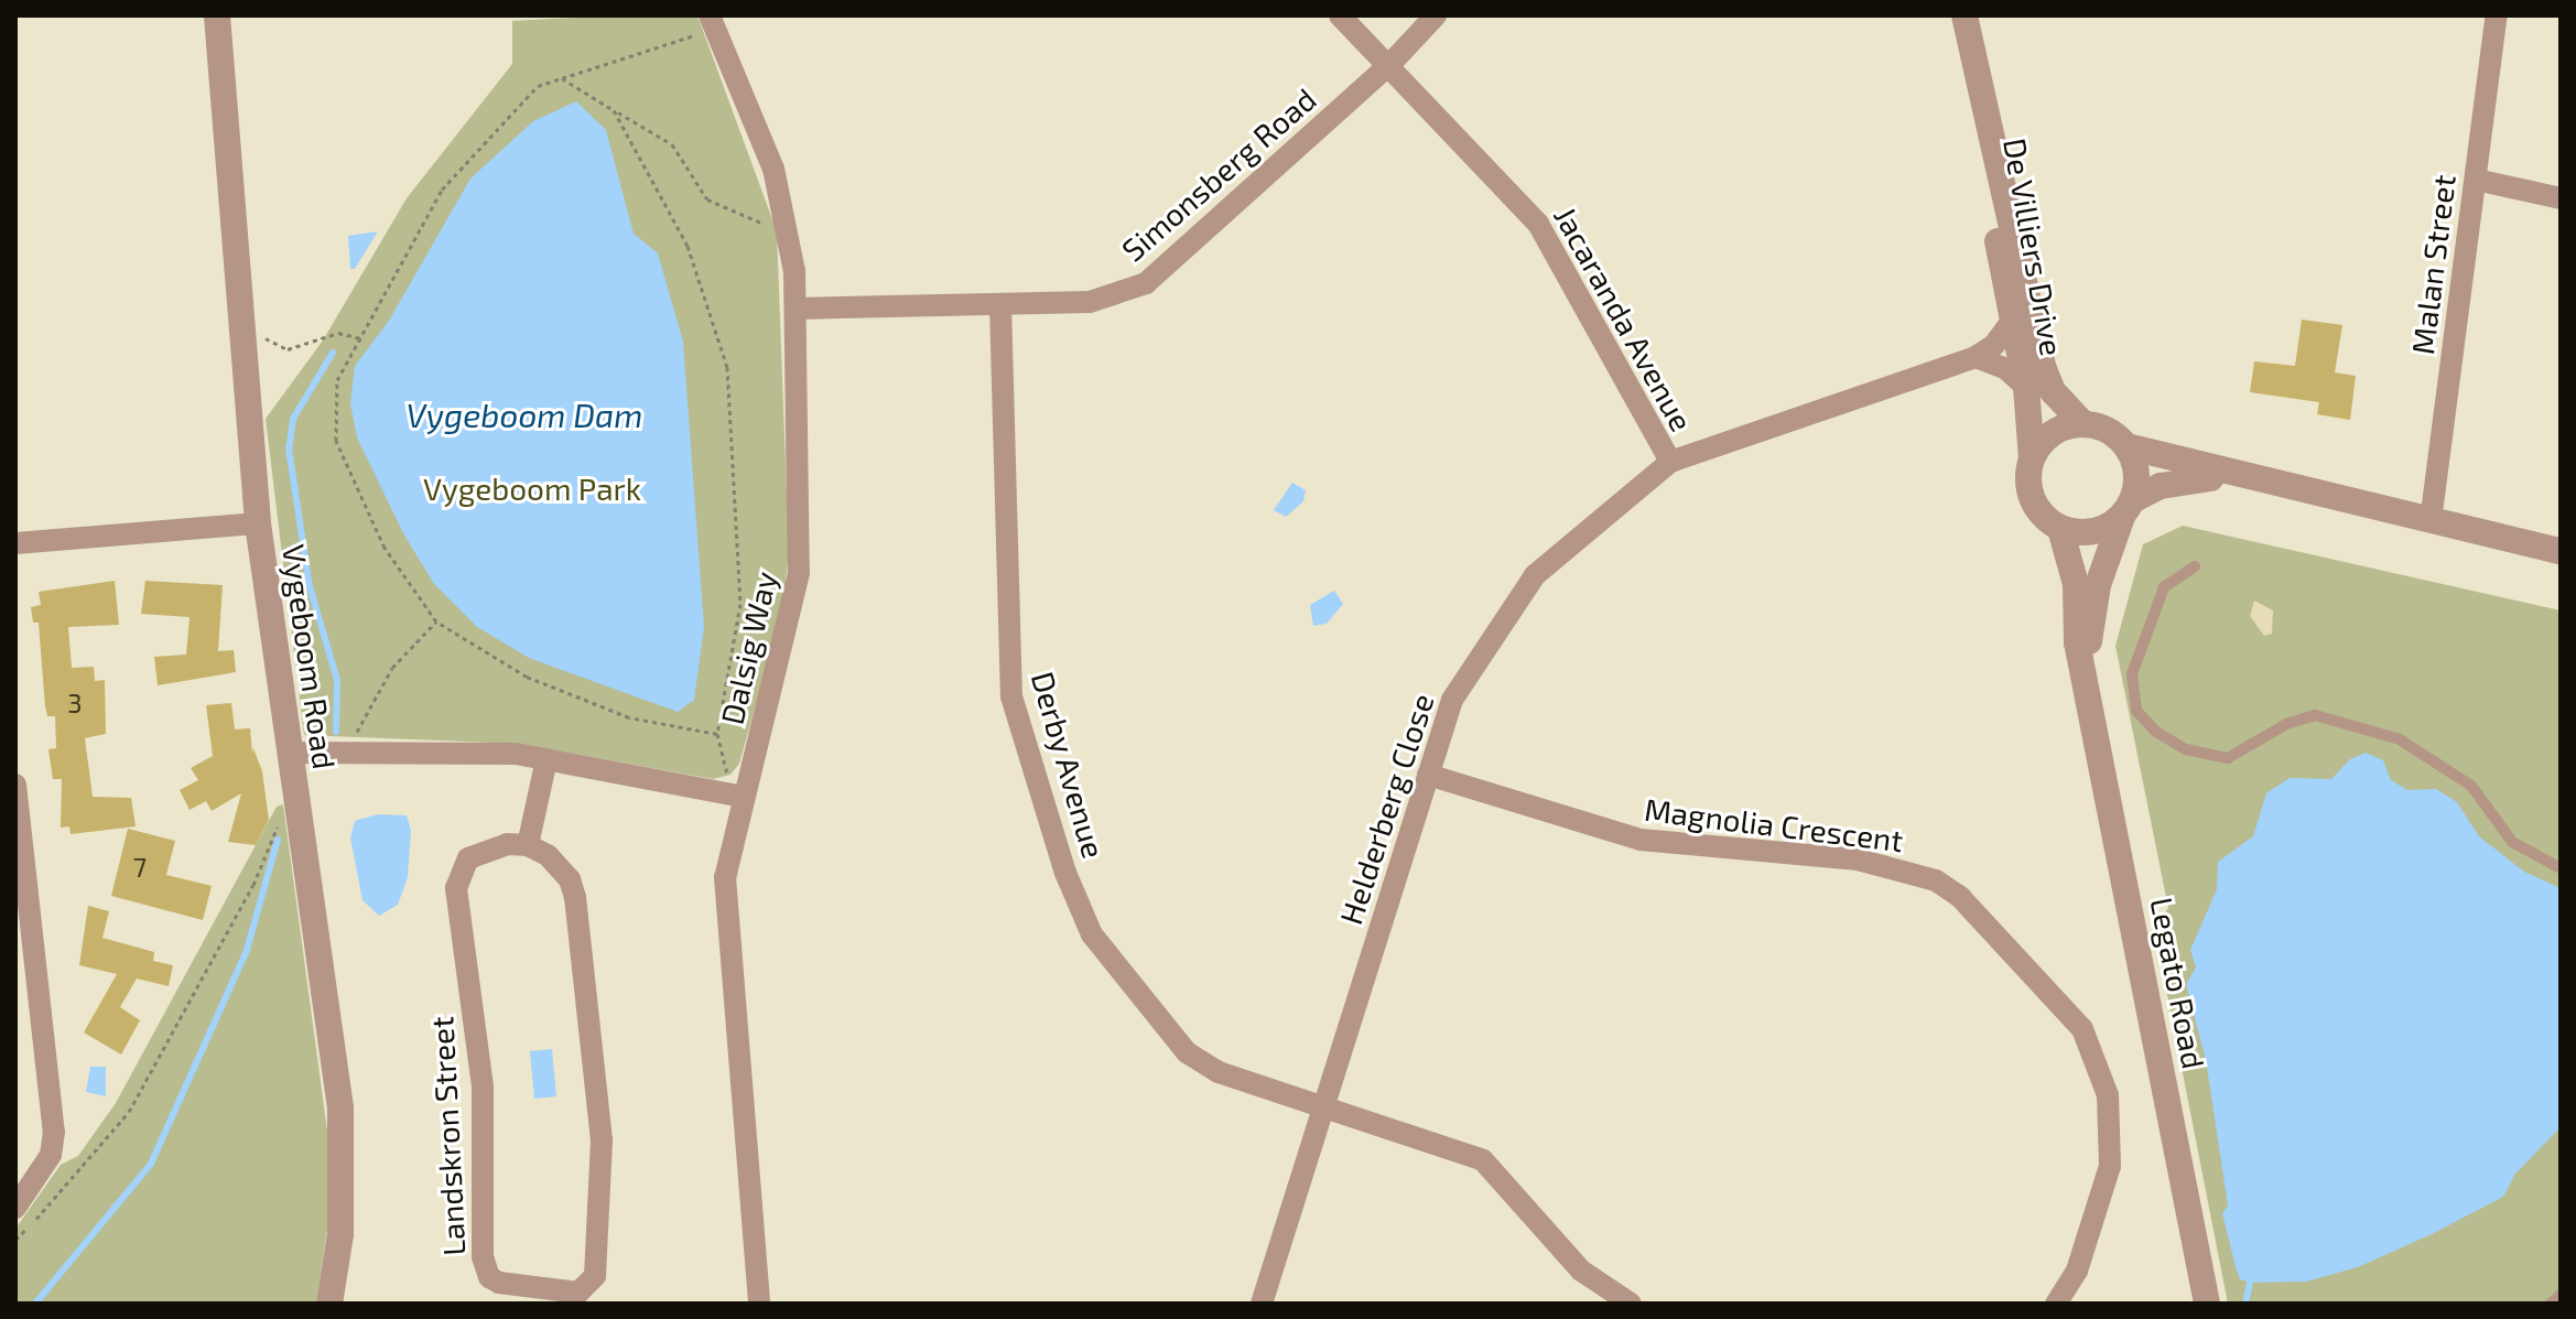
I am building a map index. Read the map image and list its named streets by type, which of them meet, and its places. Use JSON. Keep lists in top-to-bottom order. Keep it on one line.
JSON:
{"streets":{"street":["Simonsberg Road","De Villiers Drive","Malan Street","Jacaranda Avenue","Dalsig Way","Vygeboom Road","Derby Avenue","Helderberg Close","Magnolia Crescent","Legato Road","Landskron Street"]},"crossings":[["Simonsberg Road","Jacaranda Avenue"],["Simonsberg Road","Dalsig Way"],["Simonsberg Road","Derby Avenue"],["De Villiers Drive","Helderberg Close"],["De Villiers Drive","Legato Road"],["Jacaranda Avenue","Helderberg Close"],["Derby Avenue","Helderberg Close"],["Helderberg Close","Magnolia Crescent"]],"water":["Vygeboom Dam"],"parks":["Vygeboom Park"],"house_numbers":["3","7"]}
